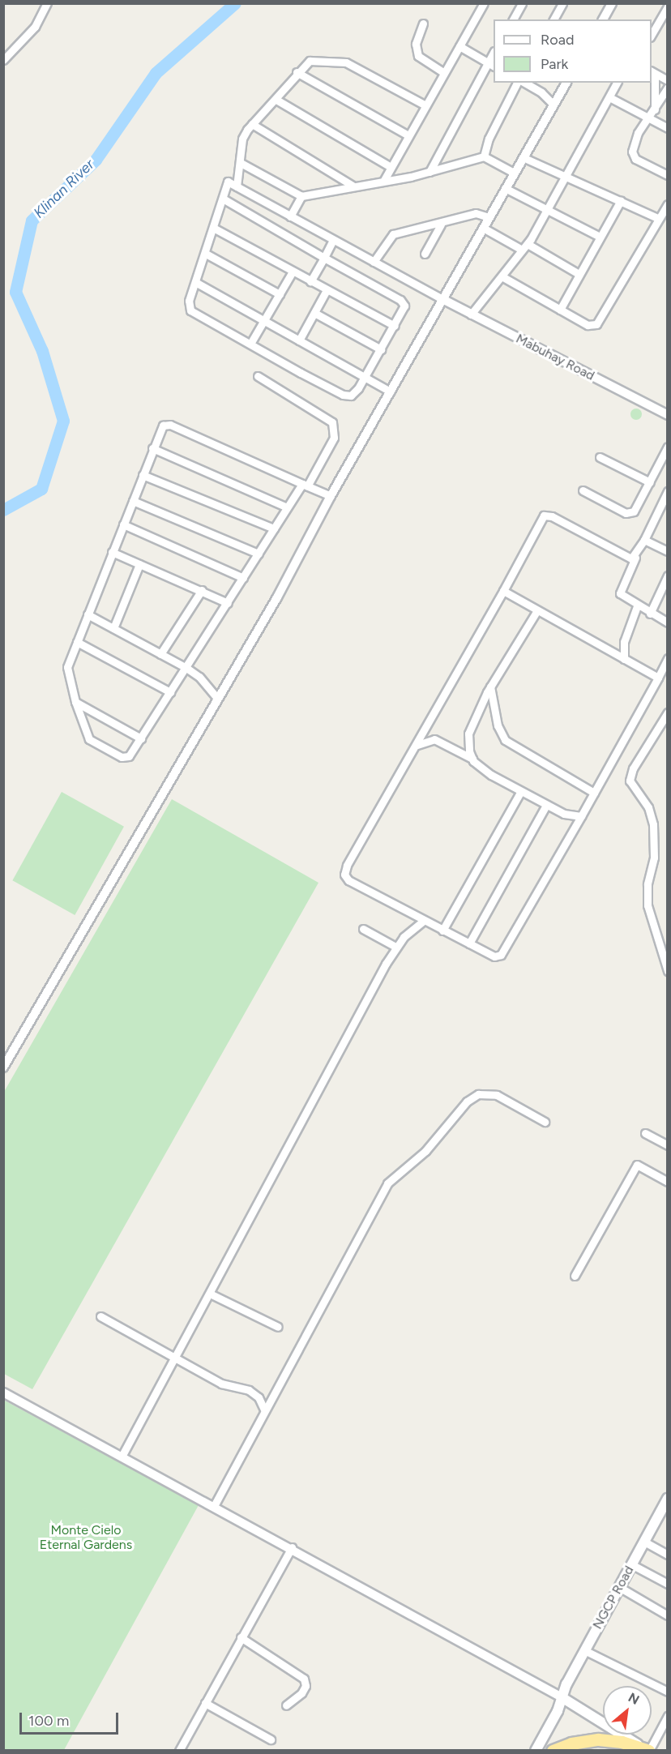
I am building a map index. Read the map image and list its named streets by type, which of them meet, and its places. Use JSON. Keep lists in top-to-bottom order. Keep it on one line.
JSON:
{"streets":{"main road":["NGCP Road"],"street":["Mabuhay Road"]},"water":["Klinan River"],"parks":["Monte Cielo Eternal Gardens"],"legend":["Road","Park"],"scale_bar":"100 m","north":"top right"}
